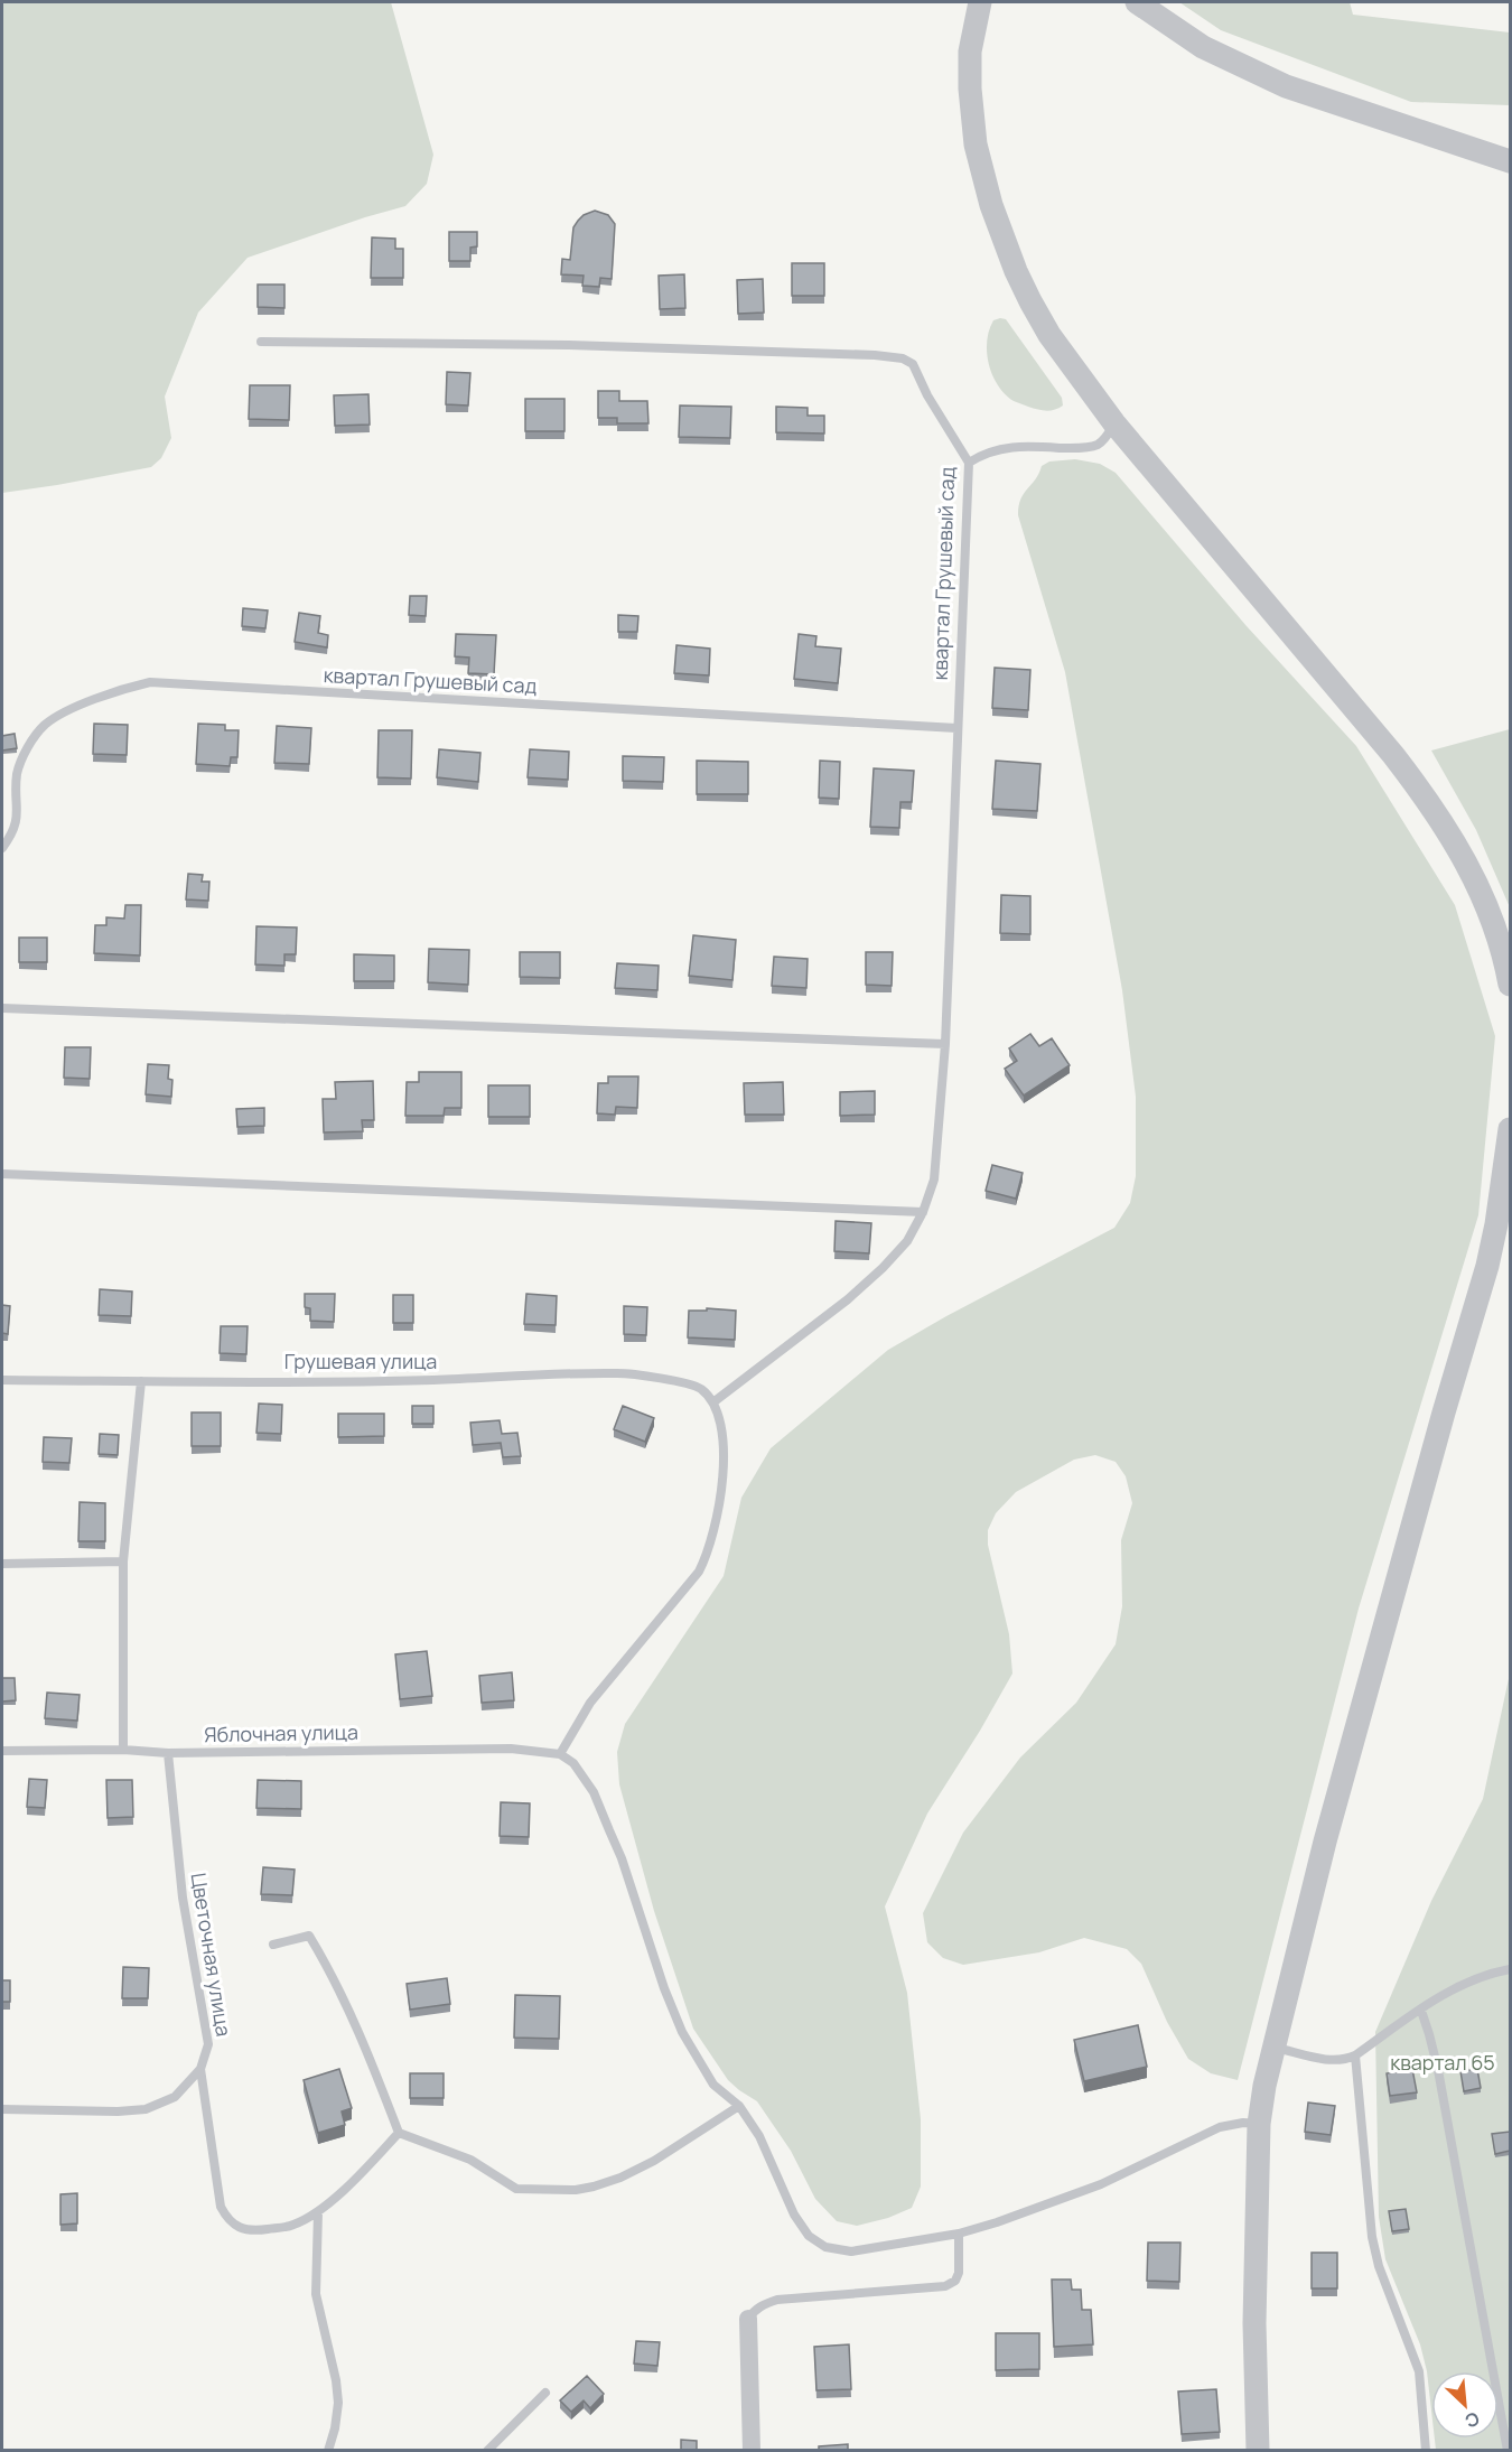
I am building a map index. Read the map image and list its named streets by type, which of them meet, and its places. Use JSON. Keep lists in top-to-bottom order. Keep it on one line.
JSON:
{"streets":{"lane":["квартал Грушевый сад","Грушевая улица","Яблочная улица","Цветочная улица"]},"crossings":[["квартал Грушевый сад","Грушевая улица"],["Яблочная улица","Цветочная улица"]],"parks":["квартал 65"],"north":"bottom right"}
